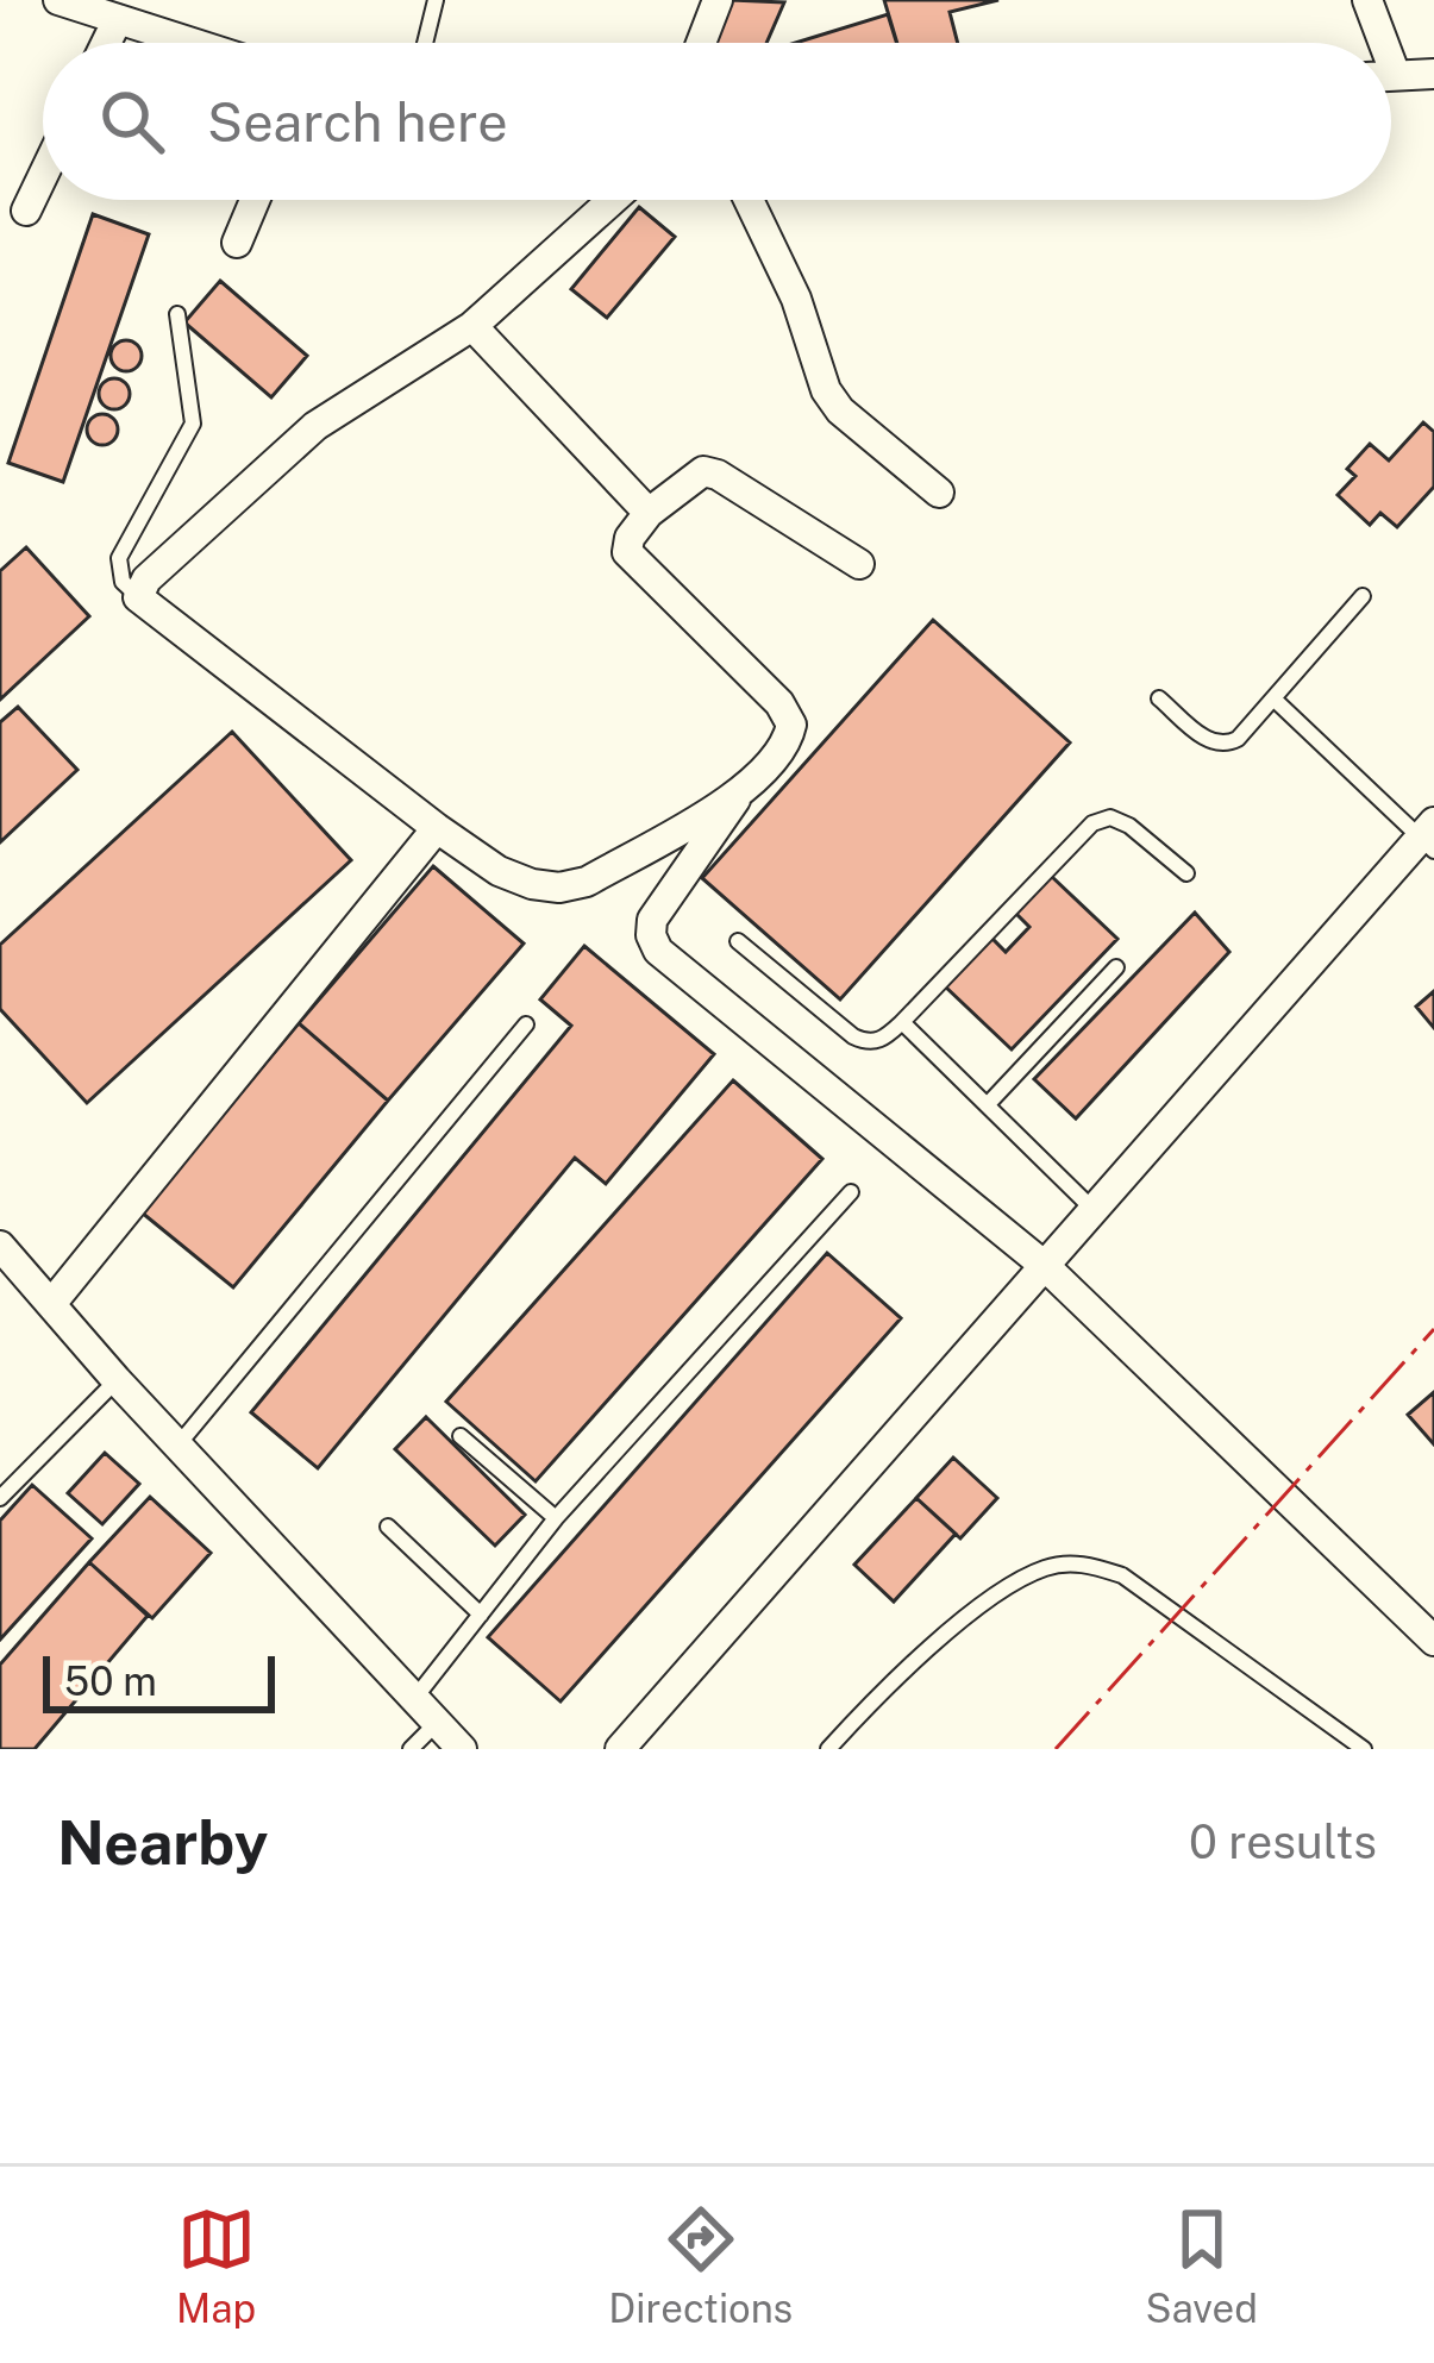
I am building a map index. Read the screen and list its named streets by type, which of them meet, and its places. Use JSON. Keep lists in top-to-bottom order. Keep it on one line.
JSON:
{"scale_bar":"50 m","page":{"search":"Search here","scale":"50 m","heading":["Nearby","0 results"],"nav":["Map","Directions","Saved"]}}
